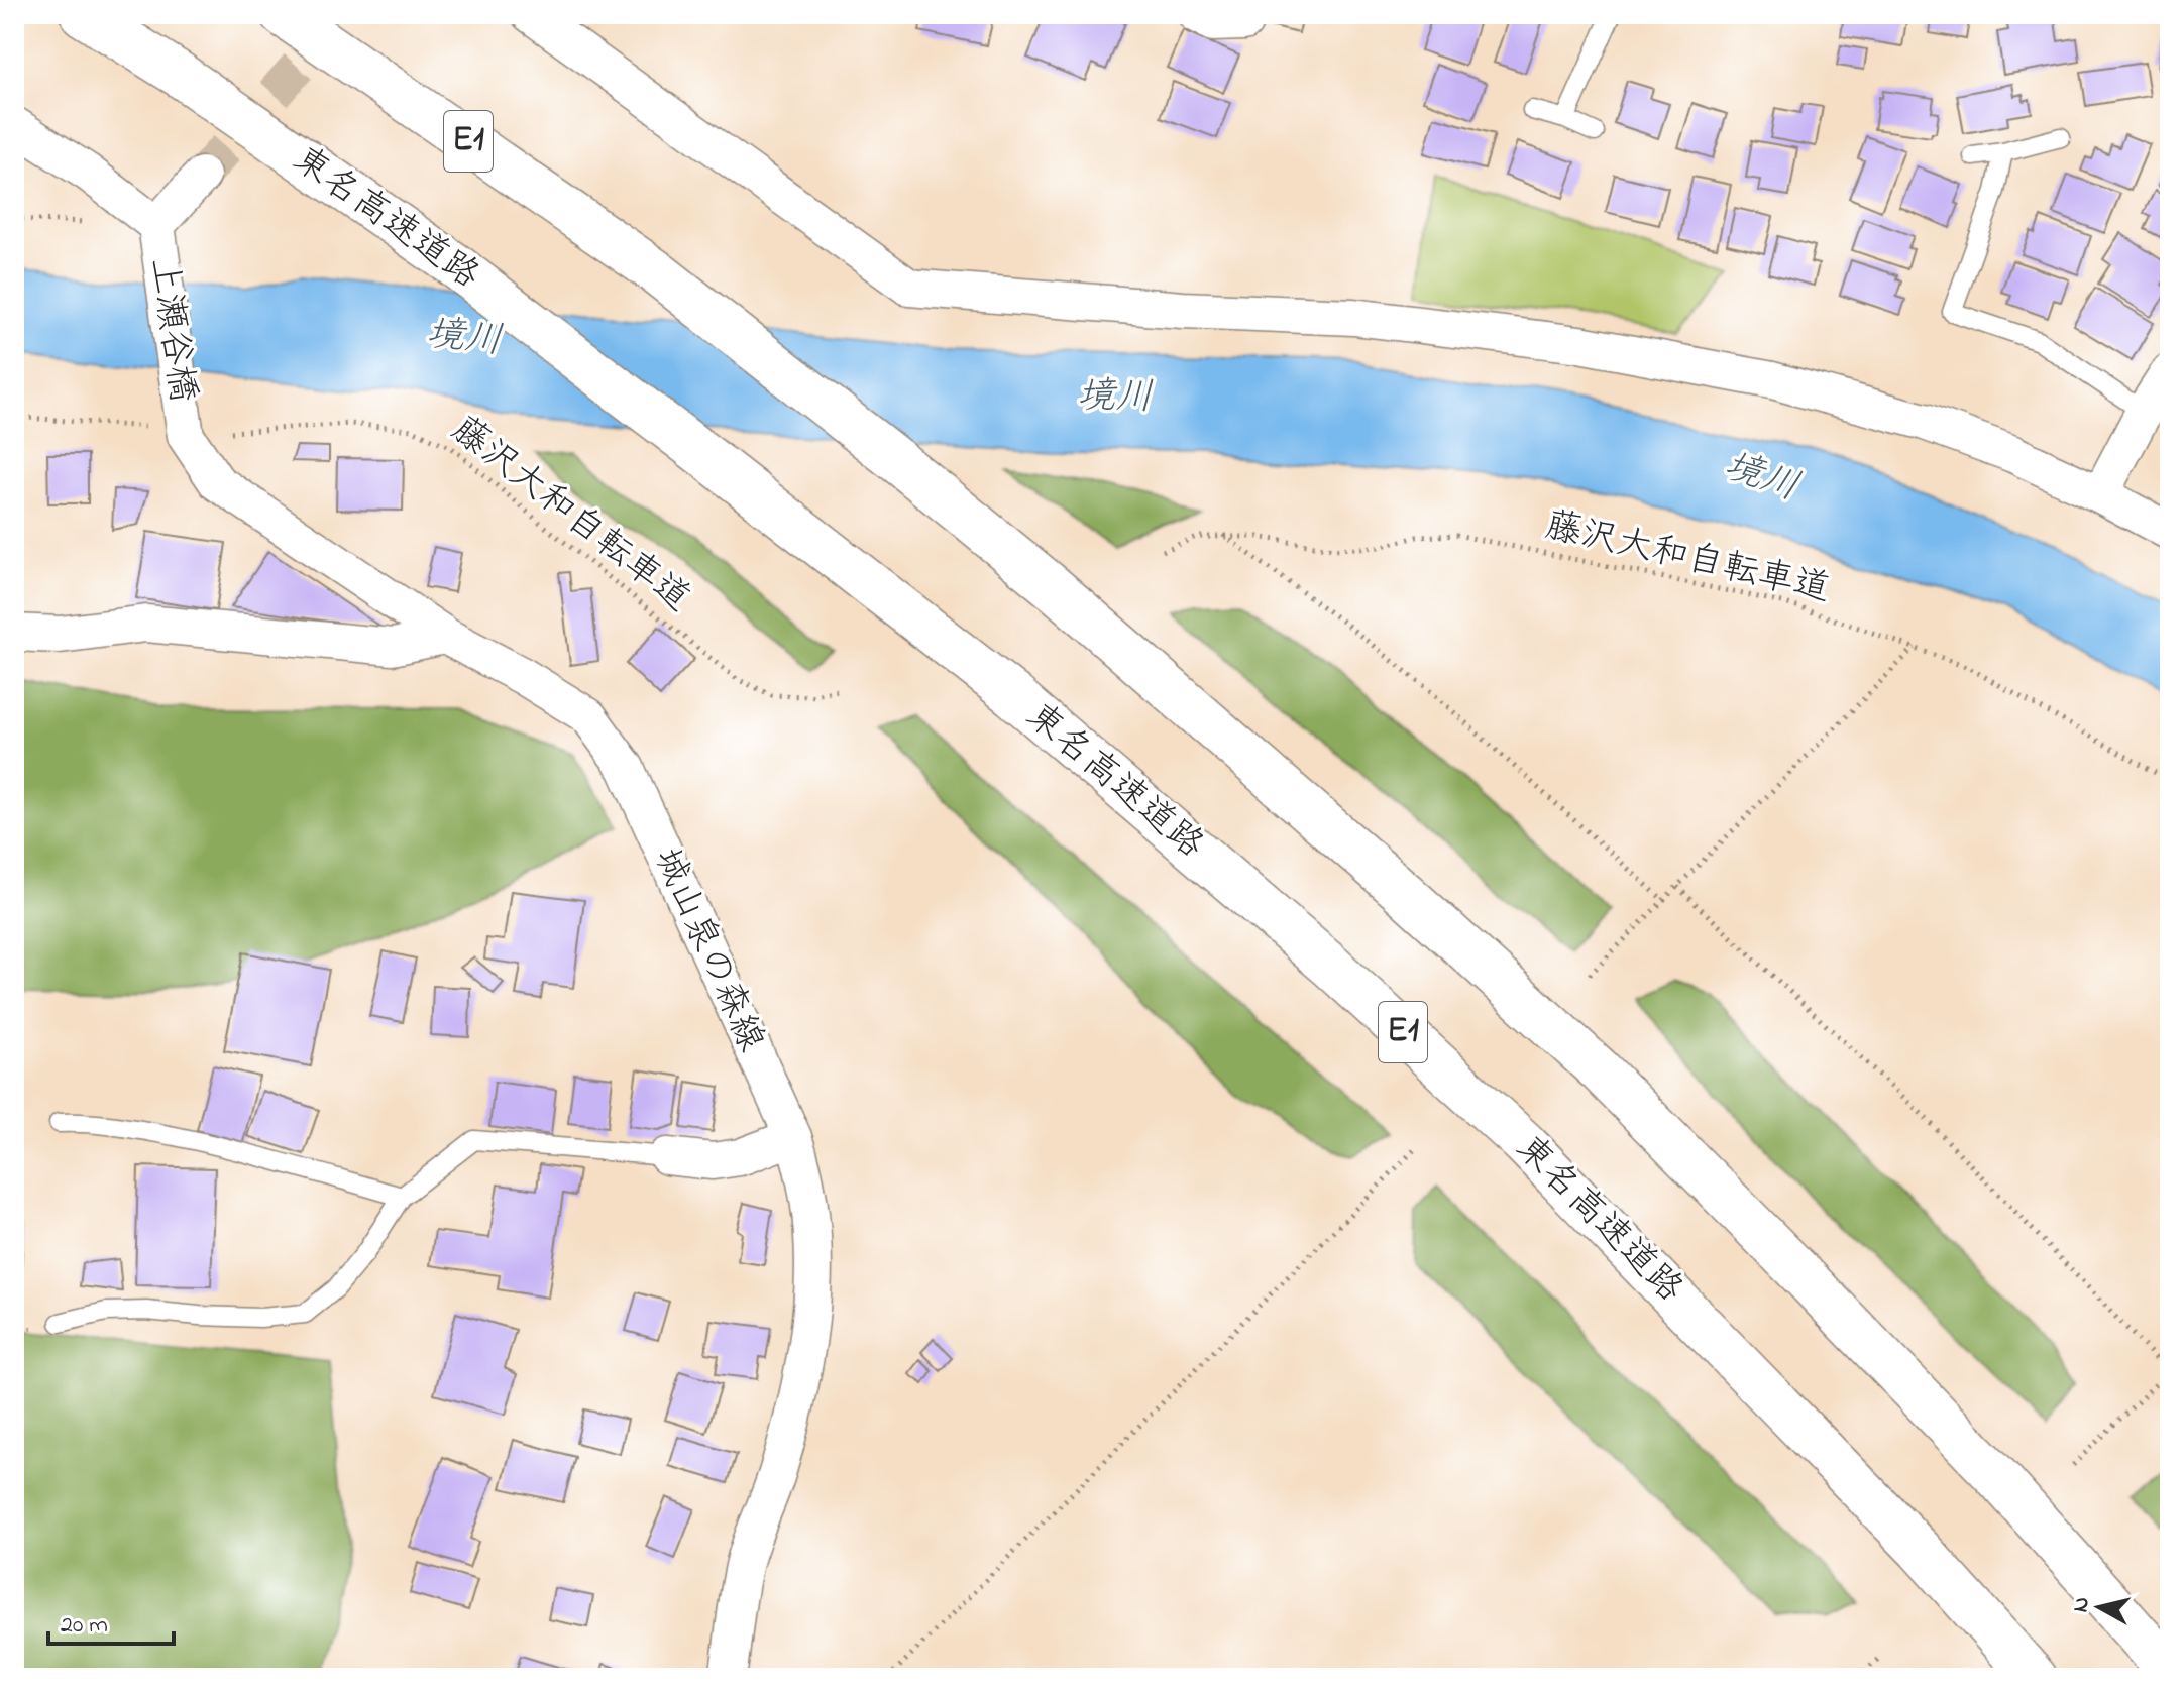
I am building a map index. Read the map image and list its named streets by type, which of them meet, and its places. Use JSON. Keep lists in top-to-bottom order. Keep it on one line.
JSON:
{"streets":{"highway":["E1","東名高速道路"],"street":["上瀬谷橋","城山泉の森線"],"path":["藤沢大和自転車道"]},"crossings":[["上瀬谷橋","藤沢大和自転車道"],["上瀬谷橋","城山泉の森線"],["藤沢大和自転車道","城山泉の森線"]],"water":["境川"],"scale_bar":"20 m","north":"left"}
